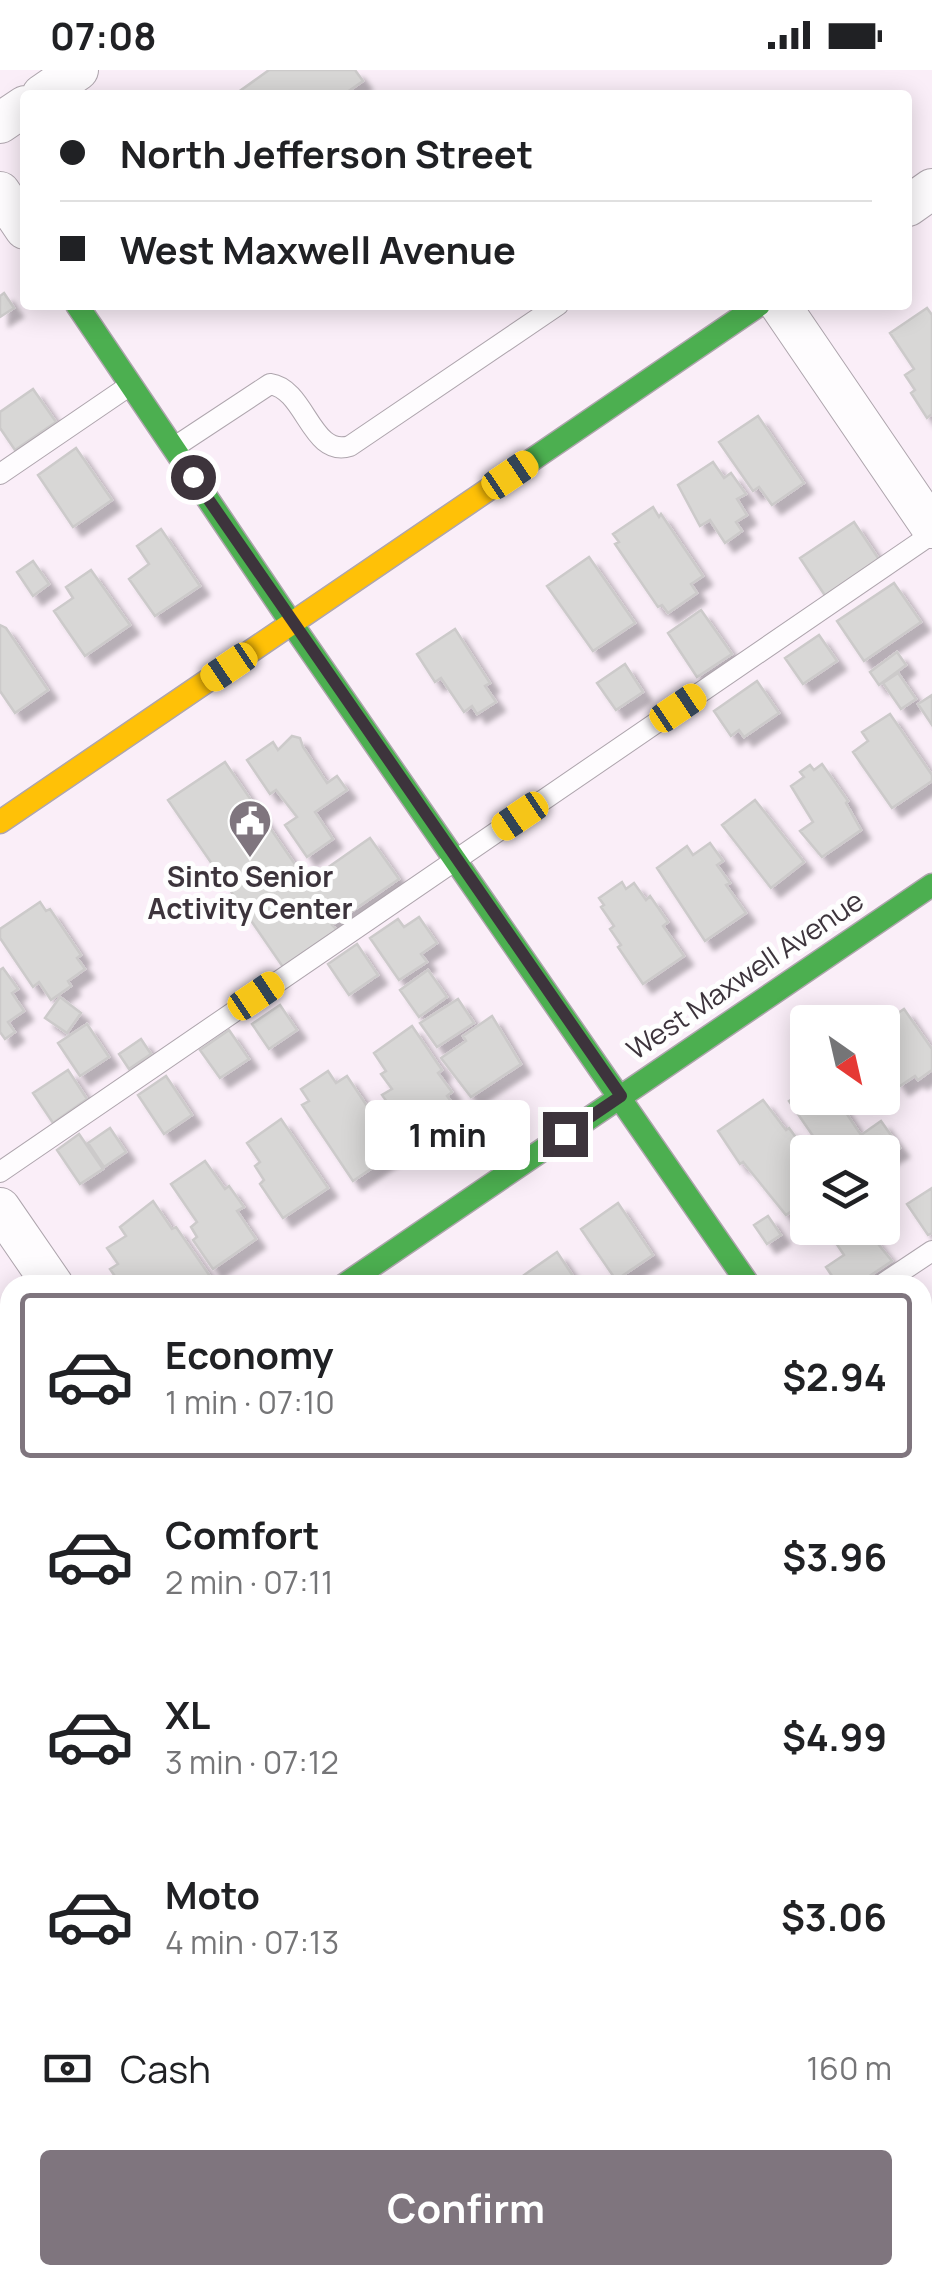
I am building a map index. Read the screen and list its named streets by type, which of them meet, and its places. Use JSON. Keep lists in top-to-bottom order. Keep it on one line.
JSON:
{"streets":{"street":["West Maxwell Avenue"]},"places":{"public building":["Sinto Senior Activity Center"]},"north":"bottom right","page":{"status":"07:08","banner":["North Jefferson Street","West Maxwell Avenue"],"bubble":"1 min","list":[{"name":"Economy","note":"1 min · 07:10","value":"$2.94"},{"name":"Comfort","note":"2 min · 07:11","value":"$3.96"},{"name":"XL","note":"3 min · 07:12","value":"$4.99"},{"name":"Moto","note":"4 min · 07:13","value":"$3.06"}],"pay":["Cash","160 m"],"buttons":"Confirm"}}
